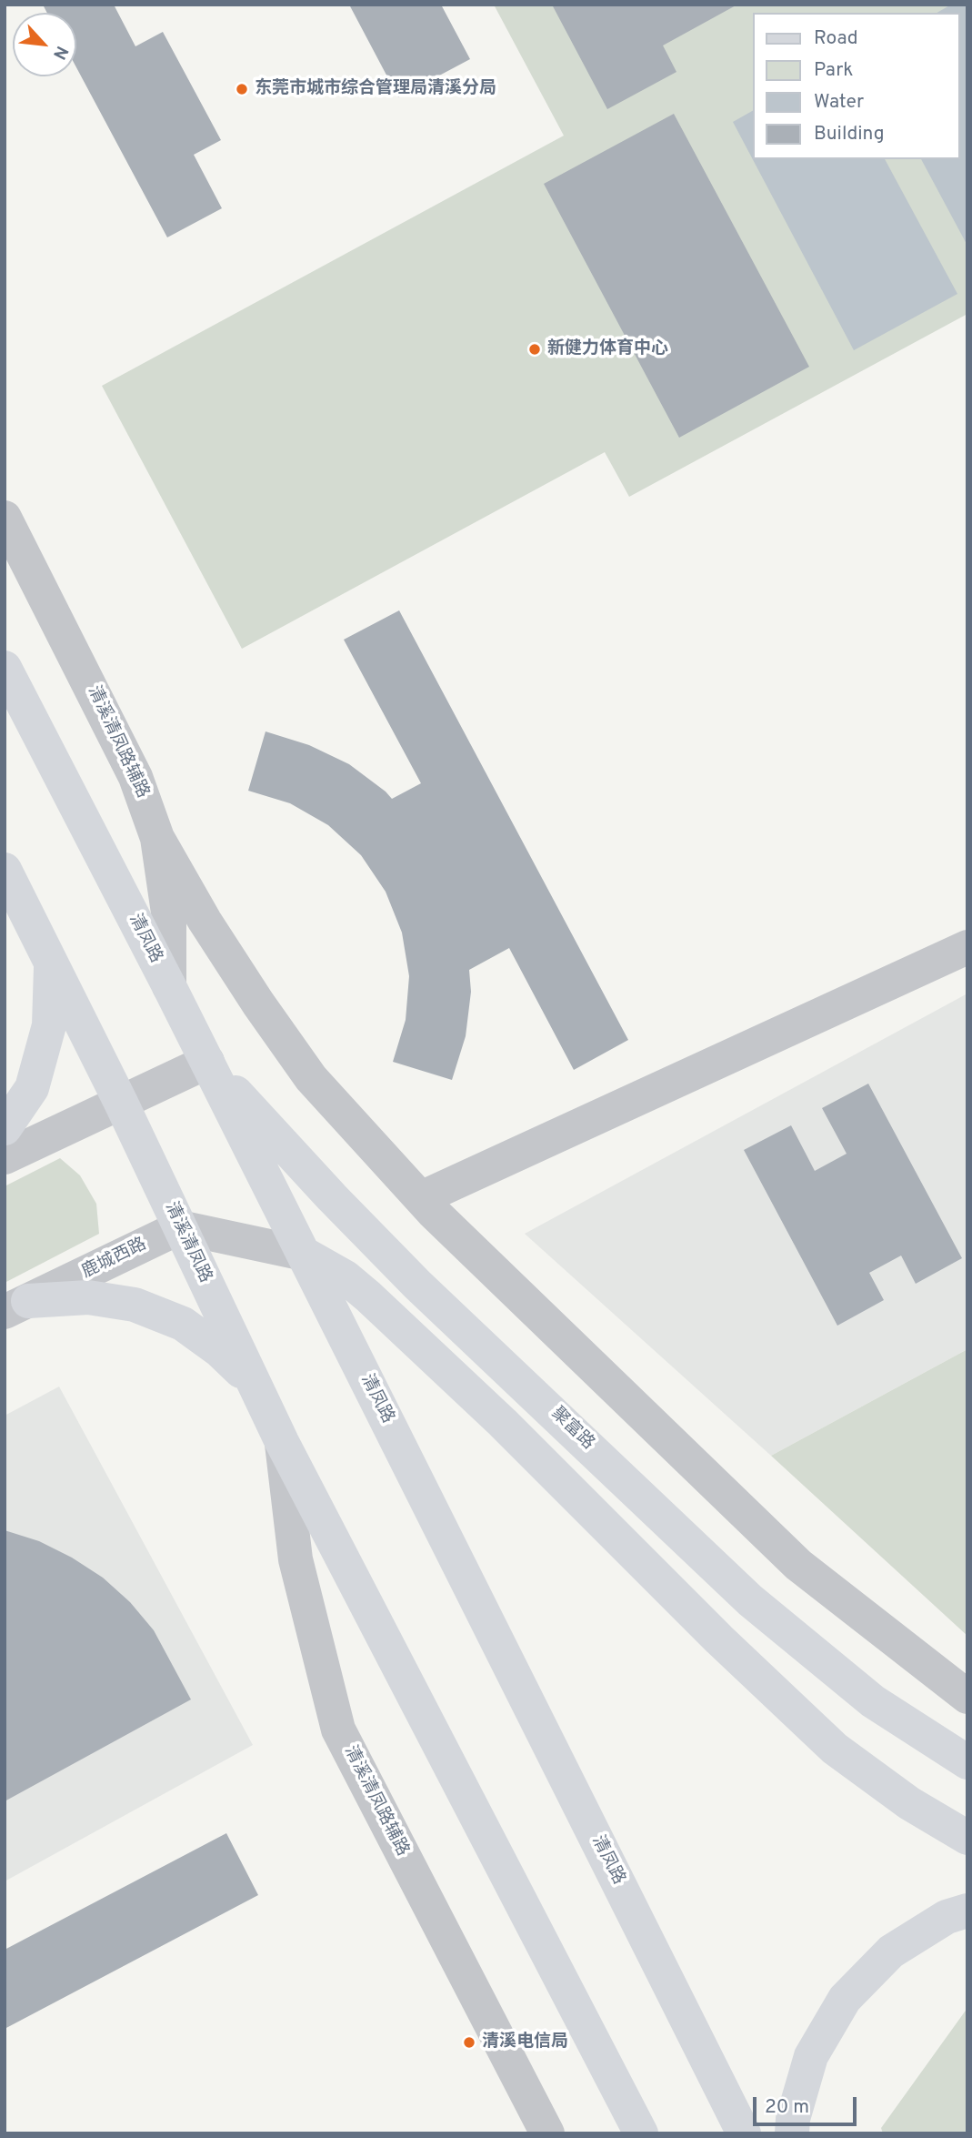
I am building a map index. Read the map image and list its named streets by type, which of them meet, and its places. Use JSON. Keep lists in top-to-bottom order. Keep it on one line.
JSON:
{"streets":{"main road":["清凤路","清溪清凤路","聚富路"],"street":["清溪清凤路辅路","鹿城西路"]},"crossings":[["清溪清凤路辅路","清凤路"],["清溪清凤路辅路","清溪清凤路"],["清凤路","聚富路"],["清溪清凤路","鹿城西路"]],"places":["东莞市城市综合管理局清溪分局","新健力体育中心","清溪电信局"],"legend":["Road","Park","Water","Building"],"scale_bar":"20 m","north":"bottom right"}
